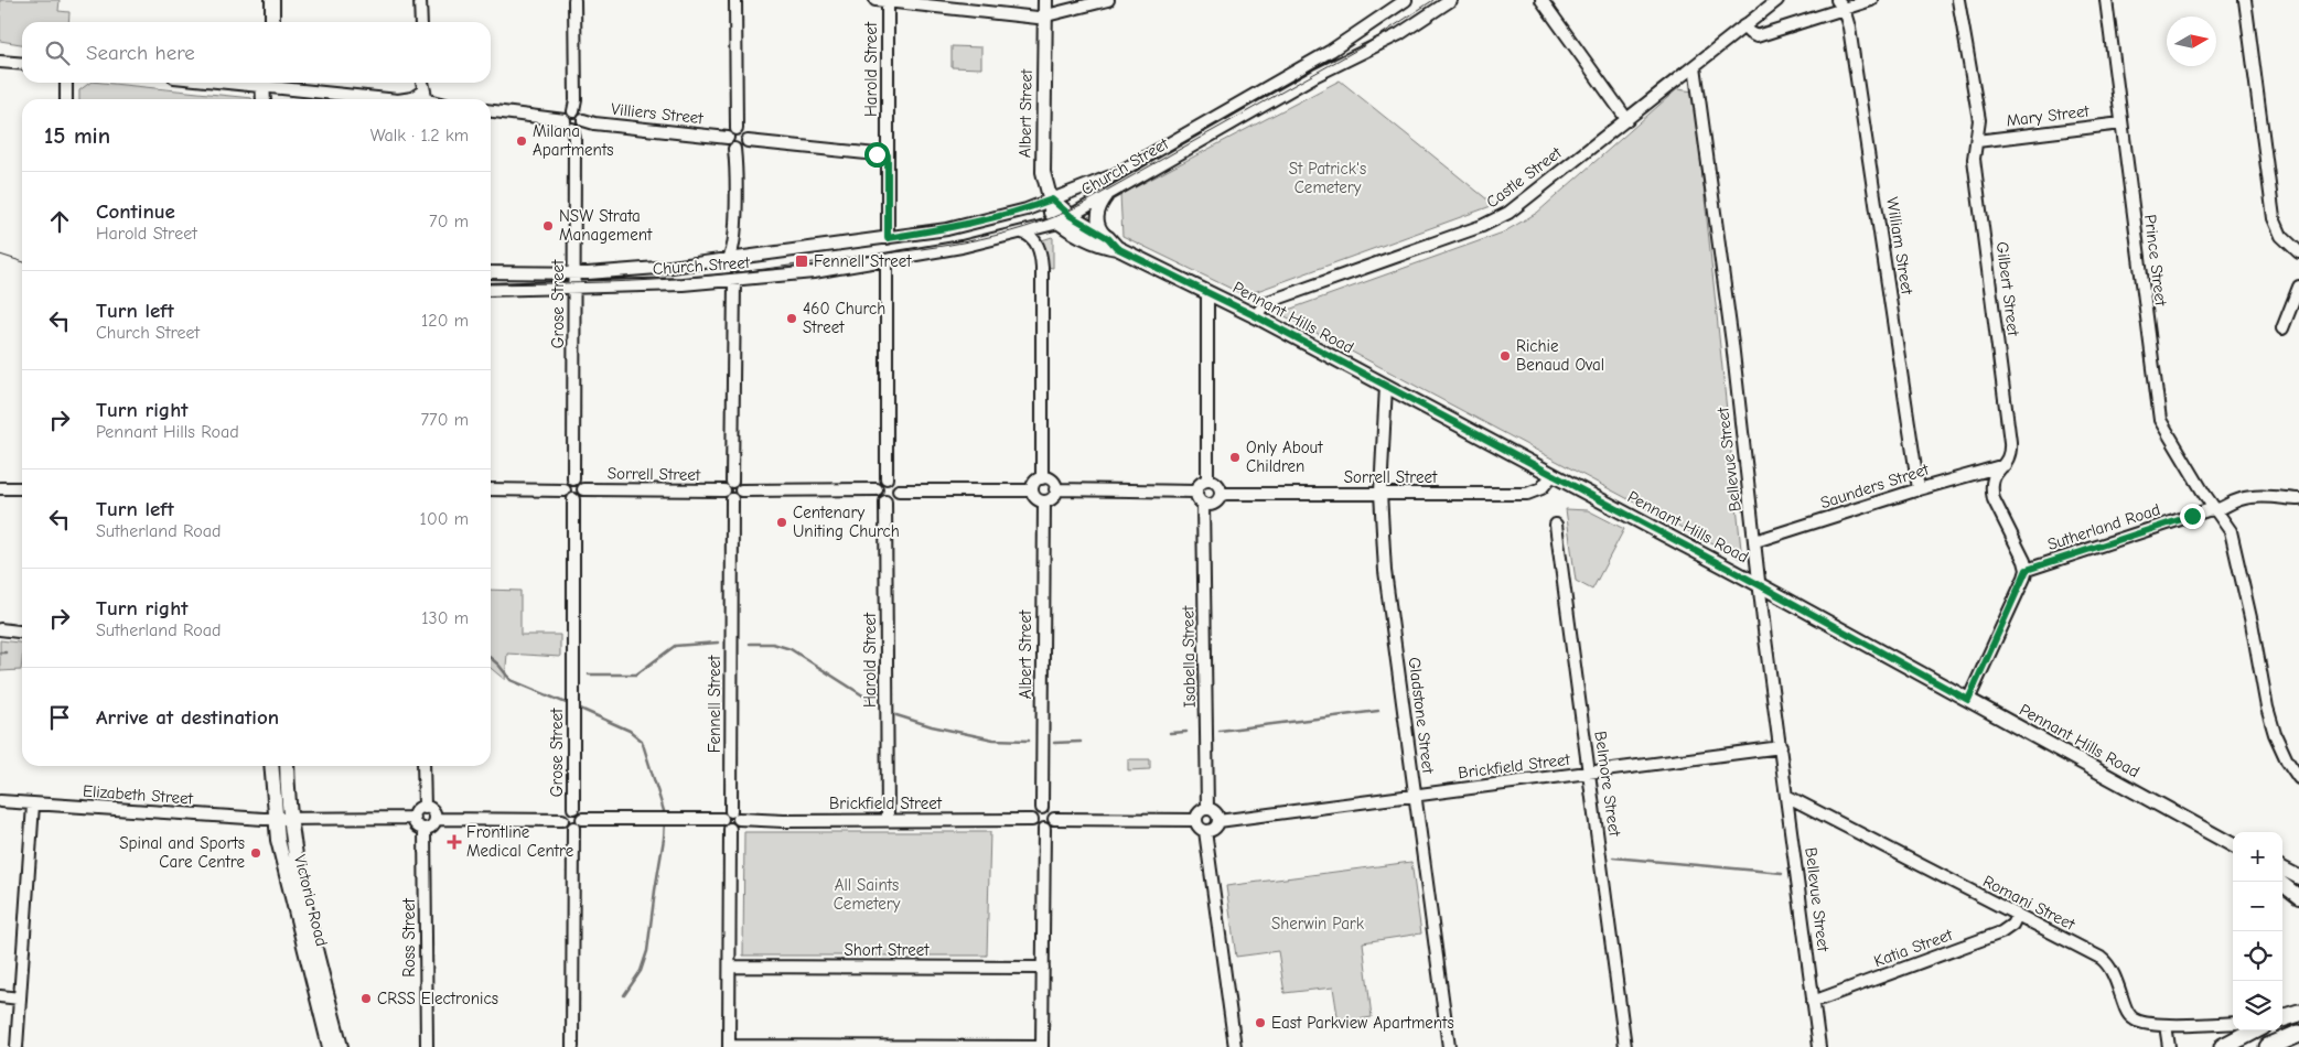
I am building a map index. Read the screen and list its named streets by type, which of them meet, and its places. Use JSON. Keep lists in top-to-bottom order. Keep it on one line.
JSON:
{"streets":{"main road":["Albert Street","Pennant Hills Road","Victoria Road"],"street":["Harold Street","Villiers Street","Mary Street","Church Street","Castle Street","William Street","Prince Street","Gilbert Street","Grose Street","Bellevue Street","Sorrell Street","Saunders Street","Sutherland Road","Isabella Street","Fennell Street","Gladstone Street","Brickfield Street","Belmore Street","Elizabeth Street","Romani Street","Ross Street","Katia Street","Short Street"]},"crossings":[["Harold Street","Church Street"],["Harold Street","Brickfield Street"],["Villiers Street","Grose Street"],["Albert Street","Church Street"],["Albert Street","Pennant Hills Road"],["Albert Street","Brickfield Street"],["Mary Street","Prince Street"],["Mary Street","Gilbert Street"],["Church Street","Grose Street"],["Church Street","Pennant Hills Road"],["Church Street","Fennell Street"],["Castle Street","Pennant Hills Road"],["Castle Street","Bellevue Street"],["William Street","Saunders Street"],["Prince Street","Sutherland Road"],["Gilbert Street","Saunders Street"],["Gilbert Street","Sutherland Road"],["Grose Street","Sorrell Street"],["Grose Street","Brickfield Street"],["Pennant Hills Road","Bellevue Street"],["Pennant Hills Road","Sorrell Street"],["Pennant Hills Road","Gladstone Street"],["Bellevue Street","Saunders Street"],["Bellevue Street","Brickfield Street"],["Bellevue Street","Romani Street"],["Bellevue Street","Katia Street"],["Sorrell Street","Isabella Street"],["Sorrell Street","Fennell Street"],["Sorrell Street","Gladstone Street"],["Isabella Street","Brickfield Street"],["Fennell Street","Brickfield Street"],["Gladstone Street","Brickfield Street"],["Brickfield Street","Belmore Street"],["Elizabeth Street","Victoria Road"],["Romani Street","Katia Street"]],"parks":["St Patrick's Cemetery","All Saints Cemetery","Sherwin Park"],"places":{"other":["Milana Apartments","NSW Strata Management","460 Church Street","Richie Benaud Oval","Only About Children","Centenary Uniting Church","Spinal and Sports Care Centre","CRSS Electronics","East Parkview Apartments"],"transit":["Fennell Street"],"health":["Frontline Medical Centre"]},"north":"right","page":{"search":"Search here","heading":["15 min","Walk · 1.2 km"],"list":[["Continue","Harold Street","70 m"],["Turn left","Church Street","120 m"],["Turn right","Pennant Hills Road","770 m"],["Turn left","Sutherland Road","100 m"],["Turn right","Sutherland Road","130 m"],"Arrive at destination"],"map_buttons":["+","−"]}}
